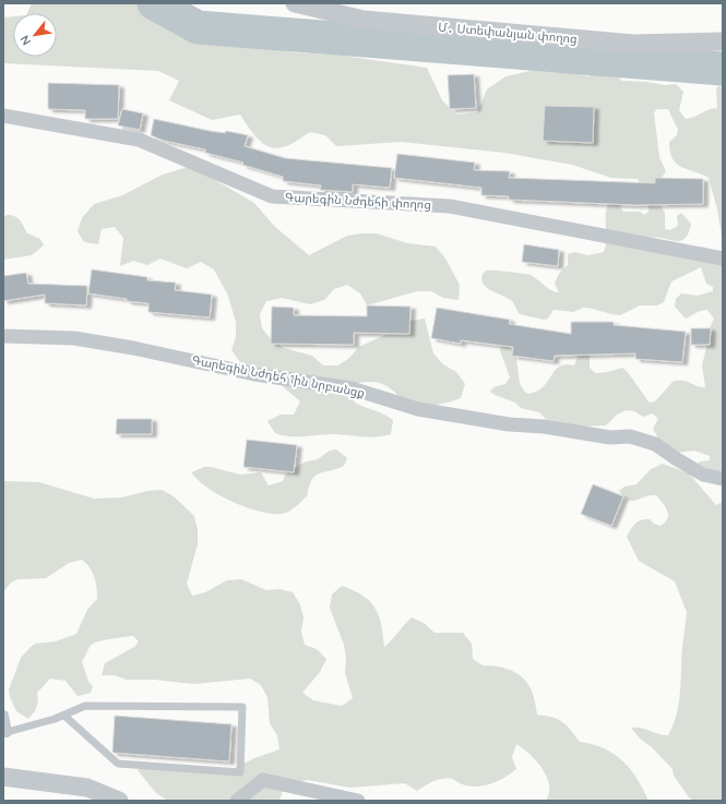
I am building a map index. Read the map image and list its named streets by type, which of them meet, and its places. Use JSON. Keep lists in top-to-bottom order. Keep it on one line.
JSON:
{"streets":{"street":["Մ․ Ստեփանյան փողոց","Գարեգին Նժդեհի փողոց","Գարեգին Նժդեհ 1ին նրբանցք"]},"north":"bottom left"}
